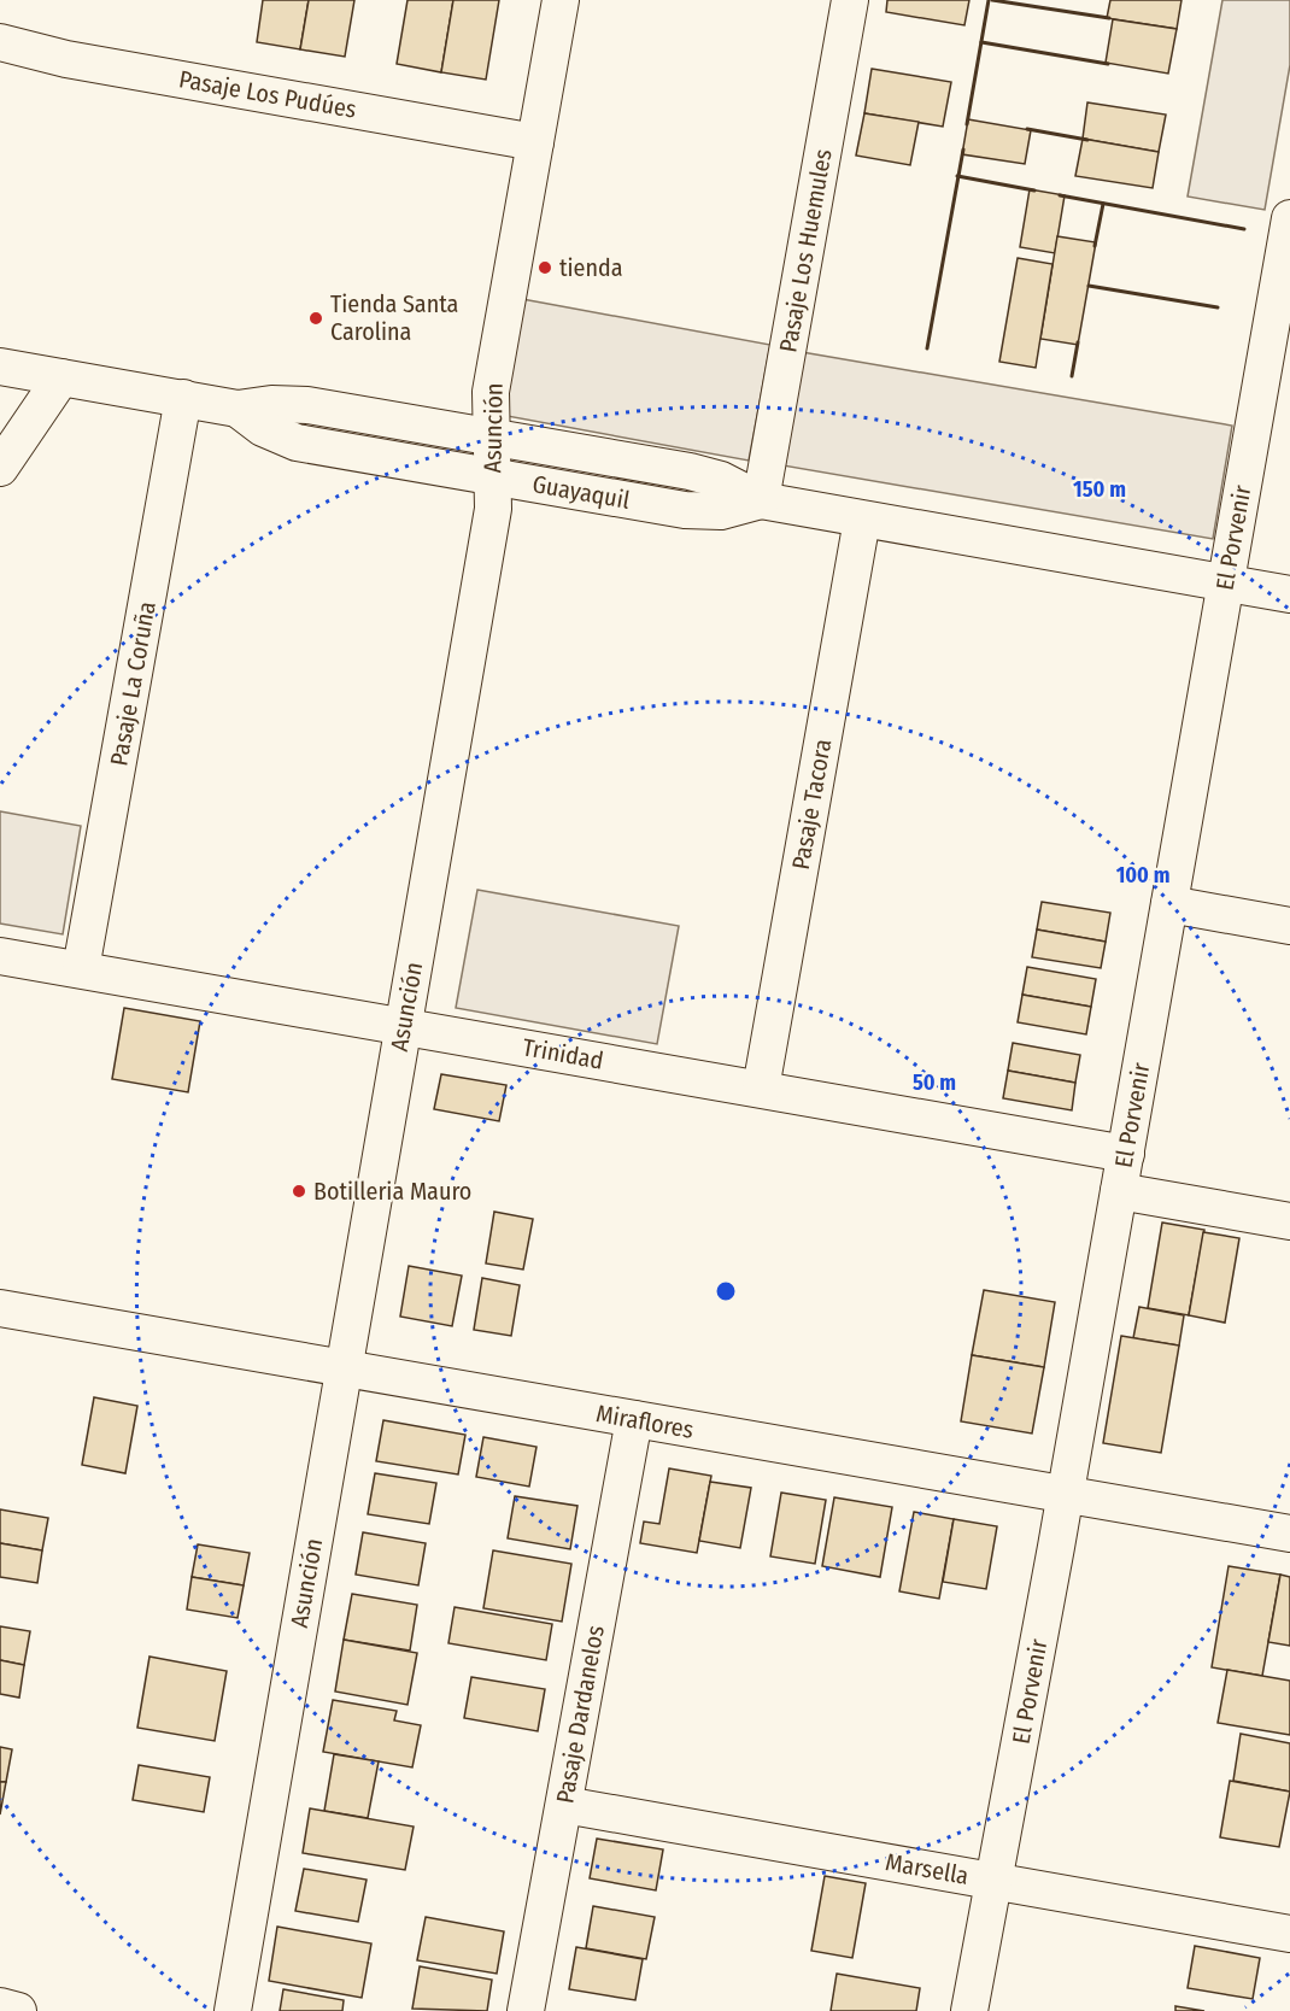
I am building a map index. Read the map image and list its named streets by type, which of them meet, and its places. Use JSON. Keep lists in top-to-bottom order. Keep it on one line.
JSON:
{"streets":{"street":["Pasaje Los Pudúes","Pasaje Los Huemules","Asunción","Guayaquil","El Porvenir","Pasaje La Coruña","Pasaje Tacora","Trinidad","Miraflores","Pasaje Dardanelos","Marsella"]},"crossings":[["Pasaje Los Pudúes","Asunción"],["Pasaje Los Huemules","Guayaquil"],["Asunción","Guayaquil"],["Asunción","Trinidad"],["Asunción","Miraflores"],["Guayaquil","El Porvenir"],["Guayaquil","Pasaje La Coruña"],["Guayaquil","Pasaje Tacora"],["El Porvenir","Trinidad"],["El Porvenir","Miraflores"],["El Porvenir","Marsella"],["Pasaje La Coruña","Trinidad"],["Pasaje Tacora","Trinidad"],["Miraflores","Pasaje Dardanelos"],["Pasaje Dardanelos","Marsella"]],"places":["tienda","Tienda Santa Carolina","Botilleria Mauro"],"rings":["150 m","100 m","50 m"]}
